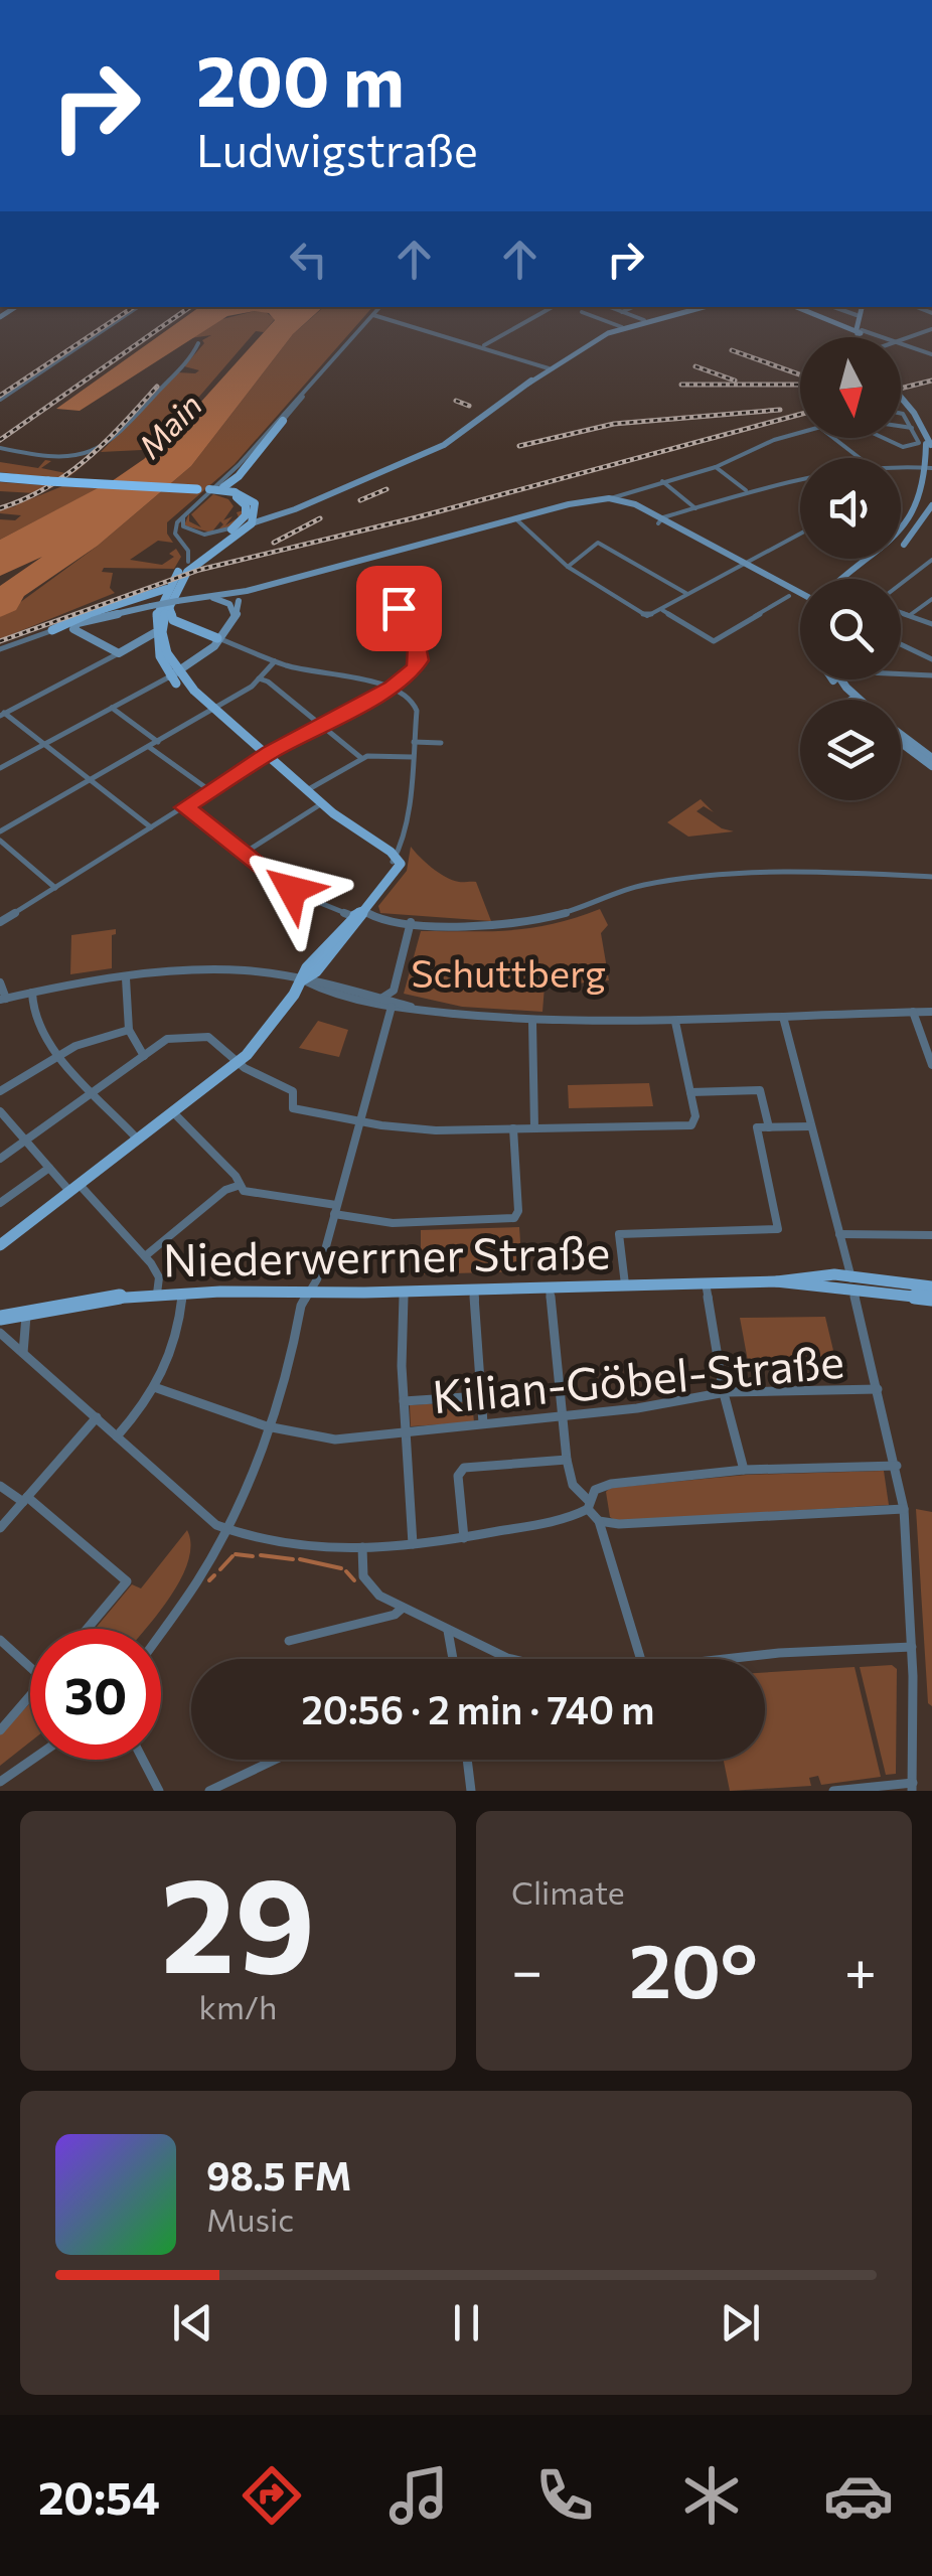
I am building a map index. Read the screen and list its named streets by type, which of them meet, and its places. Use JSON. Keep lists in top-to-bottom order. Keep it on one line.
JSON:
{"streets":{"main road":["Niederwerrner Straße"],"street":["Kilian-Göbel-Straße"]},"water":["Main"],"parks":["Schuttberg"],"north":"bottom","page":{"turn":["200 m","Ludwigstraße"],"limit":"30","trip":"20:56 · 2 min · 740 m","tile":[["29","km/h"],"Climate"],"heat":["−","20°","+"],"song":["98.5 FM","Music"],"tabs":"20:54"}}
